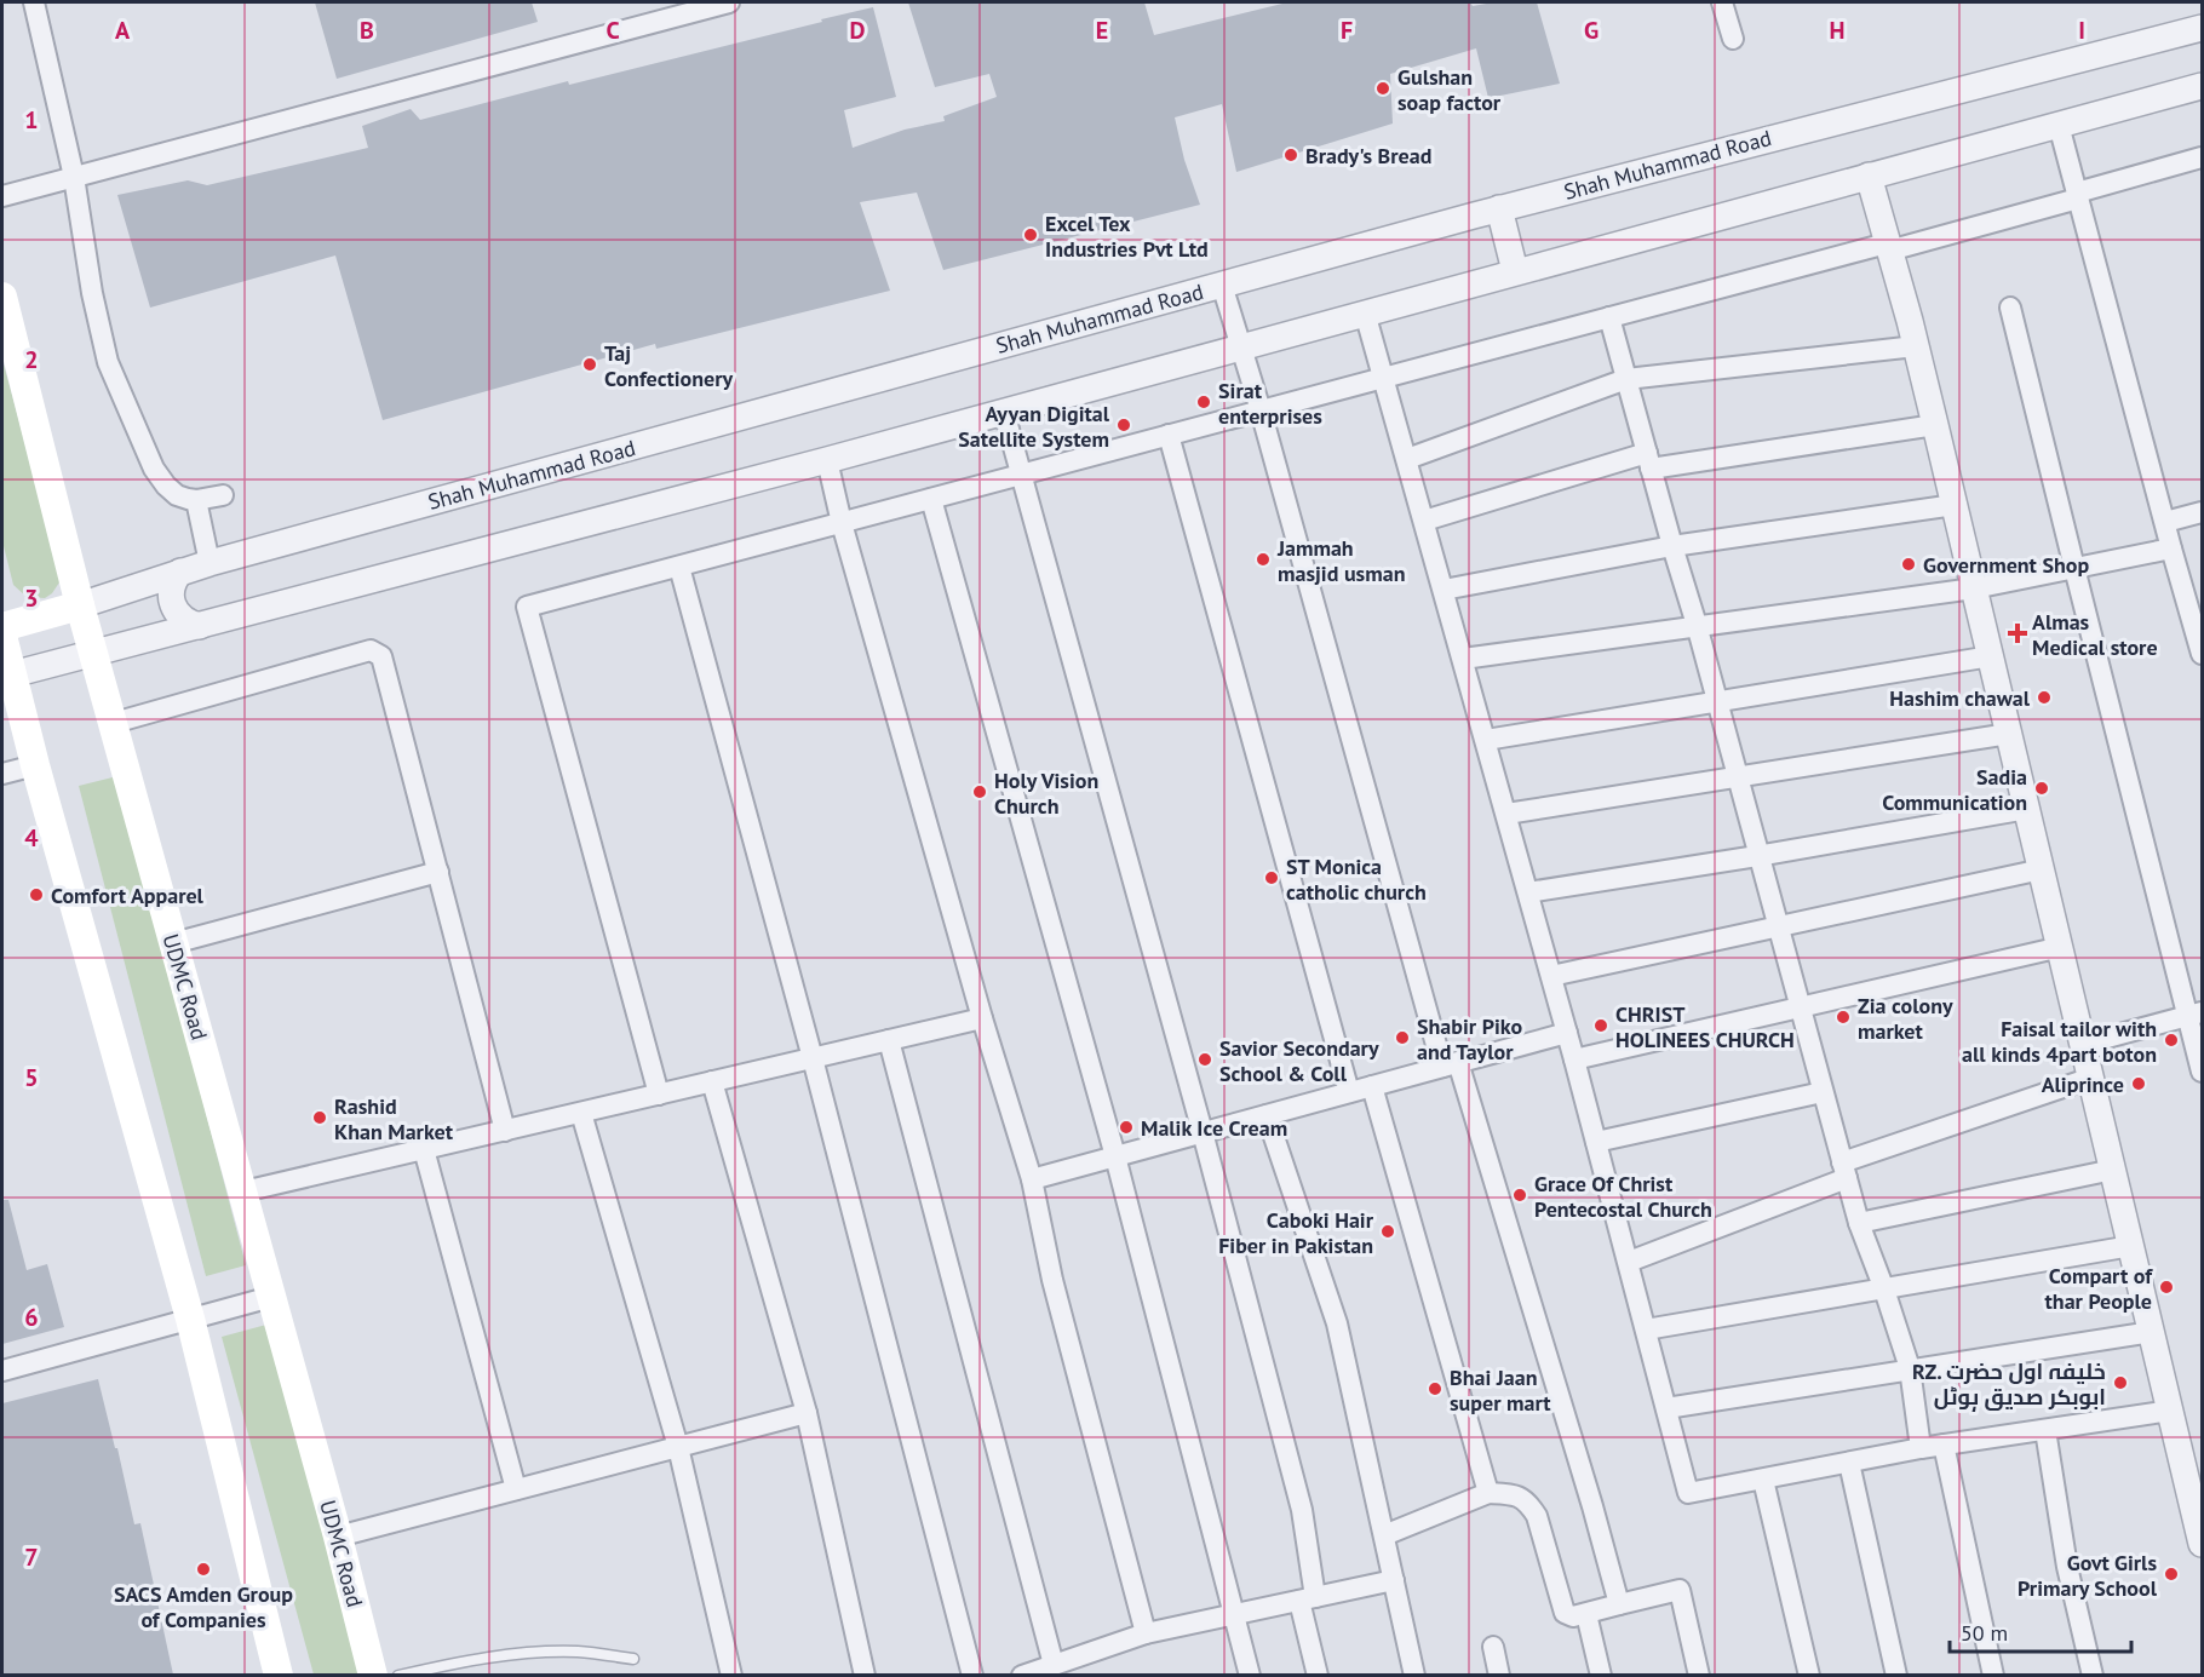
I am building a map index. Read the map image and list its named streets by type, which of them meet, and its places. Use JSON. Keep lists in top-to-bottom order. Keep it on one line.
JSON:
{"streets":{"main road":["Shah Muhammad Road","UDMC Road"]},"crossings":[["Shah Muhammad Road","UDMC Road"]],"places":{"other":["Gulshan soap factor","Brady's Bread","Excel Tex Industries Pvt Ltd","Taj Confectionery","Sirat enterprises","Ayyan Digital Satellite System","Jammah masjid usman","Government Shop","Hashim chawal","Sadia Communication","Holy Vision Church","ST Monica catholic church","Comfort Apparel","Zia colony market","CHRIST HOLINEES CHURCH","Shabir Piko and Taylor","Faisal tailor with all kinds 4part boton","Savior Secondary School & Coll","Aliprince","Rashid Khan Market","Malik Ice Cream","Grace Of Christ Pentecostal Church","Caboki Hair Fiber in Pakistan","Compart of thar People","RZ. خلیفہ اول حضرت ابوبکر صدیق ہوٹل","Bhai Jaan super mart","SACS Amden Group of Companies","Govt Girls Primary School"],"health":["Almas Medical store"]},"scale_bar":"50 m","grid":{"columns":["A","B","C","D","E","F","G","H","I"],"rows":["1","2","3","4","5","6","7"]}}
